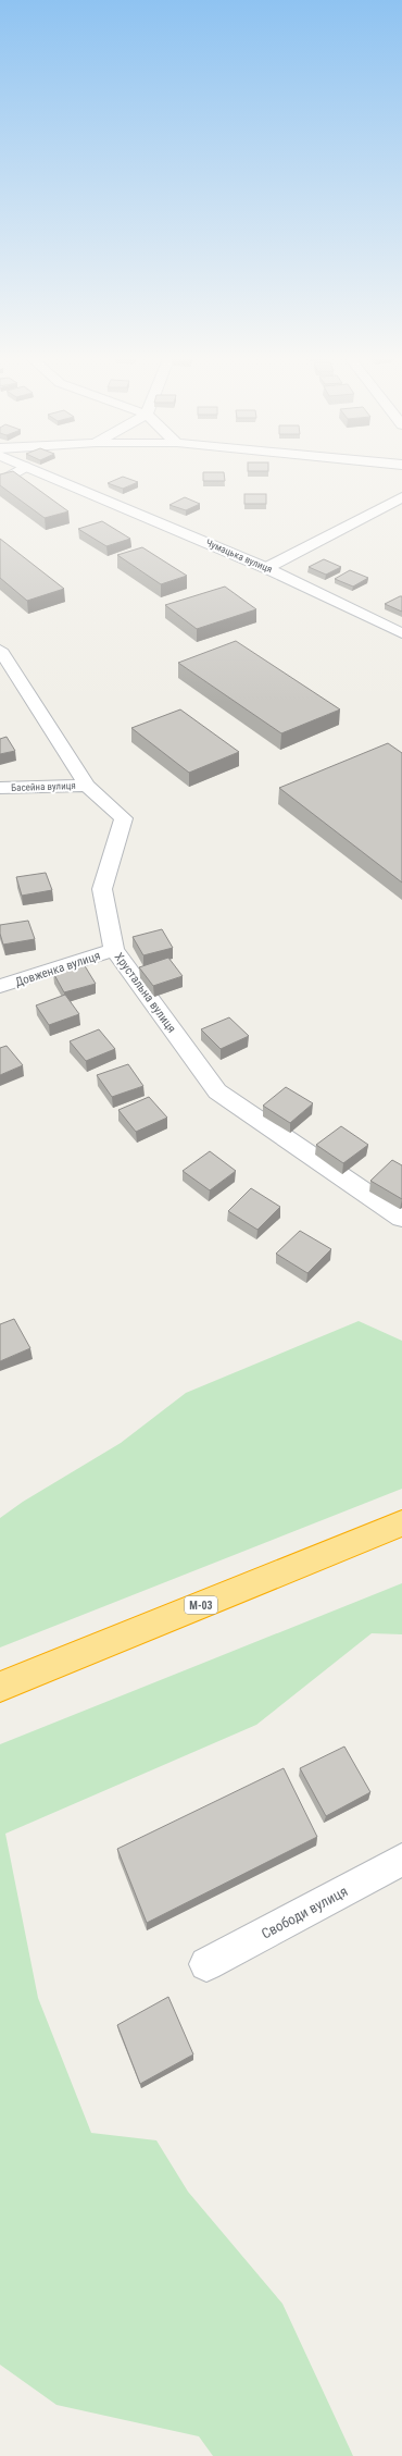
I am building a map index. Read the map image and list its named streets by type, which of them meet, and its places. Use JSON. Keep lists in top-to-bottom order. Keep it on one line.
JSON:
{"streets":{"highway":["М-03"],"street":["Чумацька вулиця","Басейна вулиця","Довженка вулиця","Хрустальна вулиця","Свободи вулиця"]},"crossings":[["Басейна вулиця","Хрустальна вулиця"],["Довженка вулиця","Хрустальна вулиця"]]}
